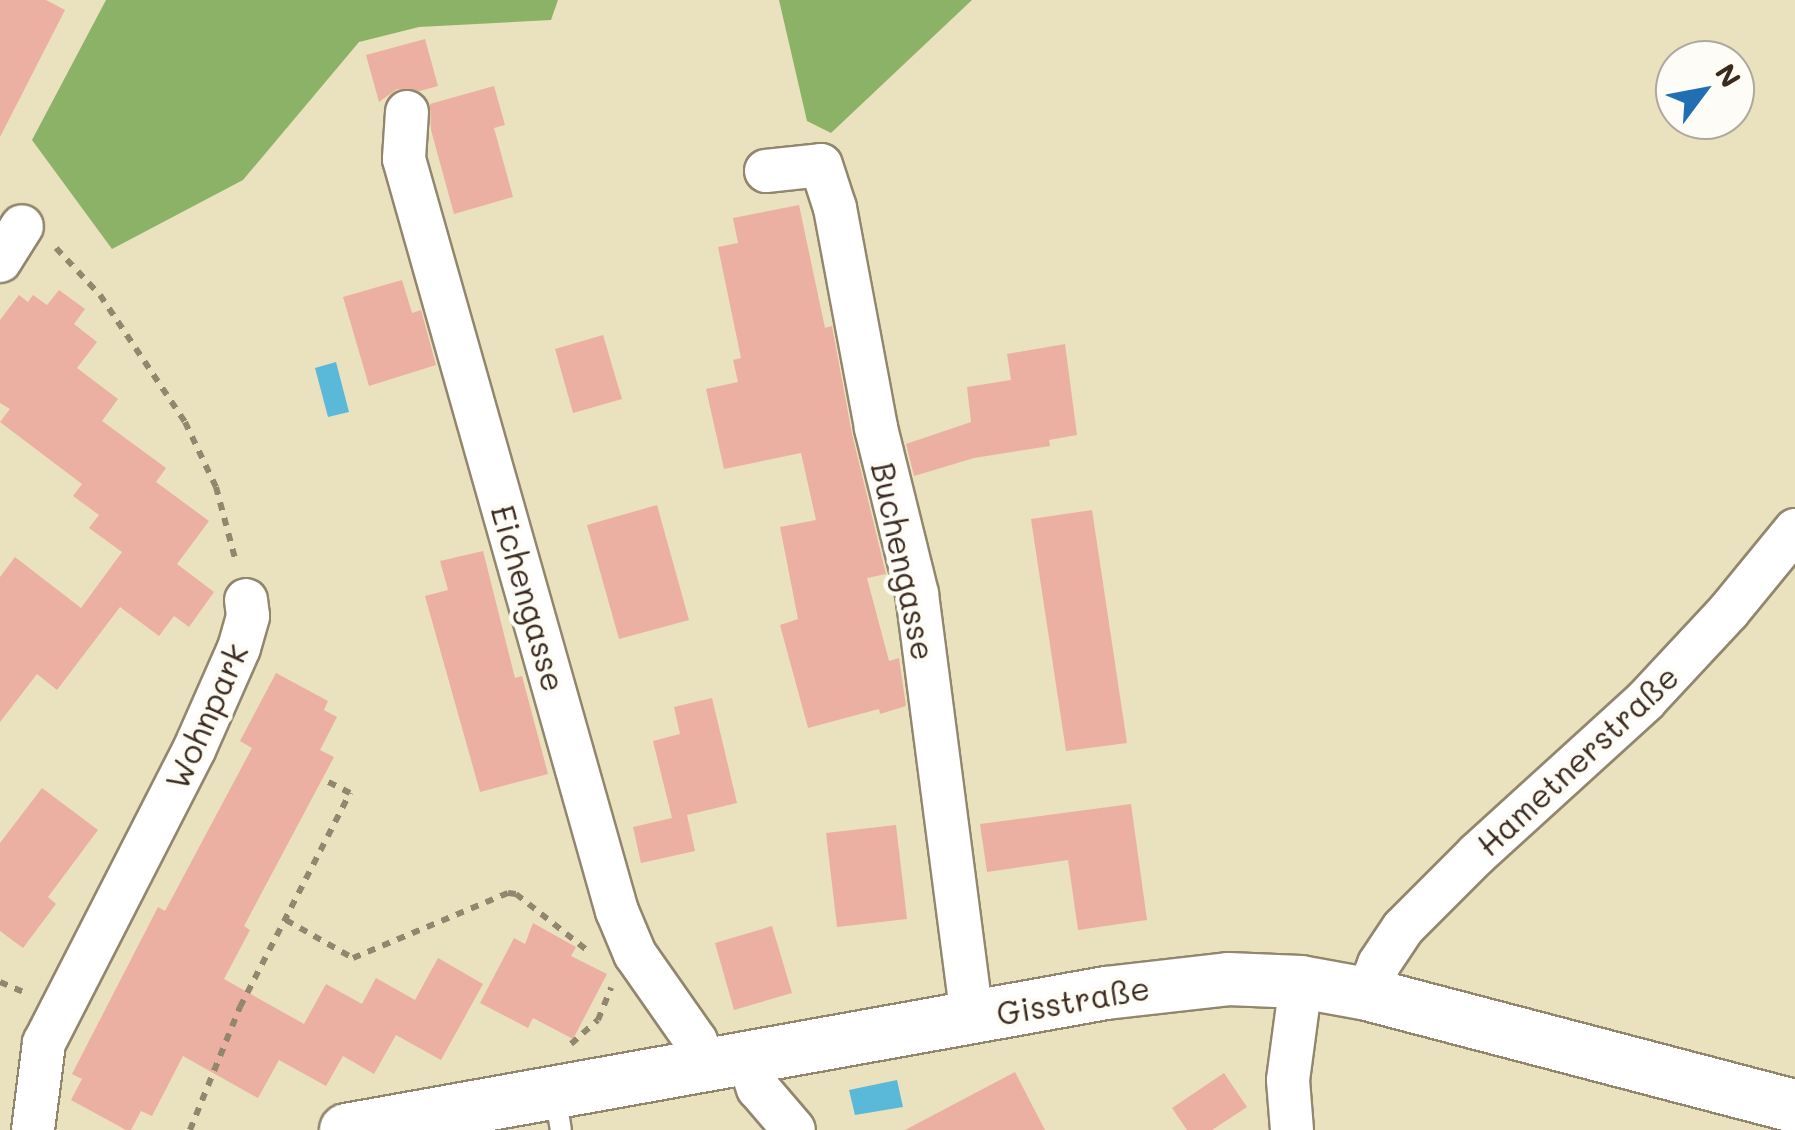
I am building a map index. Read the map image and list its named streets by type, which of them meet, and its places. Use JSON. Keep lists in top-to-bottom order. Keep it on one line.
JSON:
{"streets":{"street":["Buchengasse","Eichengasse","Wohnpark","Hametnerstraße","Gisstraße"]},"crossings":[["Buchengasse","Gisstraße"],["Eichengasse","Gisstraße"],["Hametnerstraße","Gisstraße"]],"north":"top right"}
